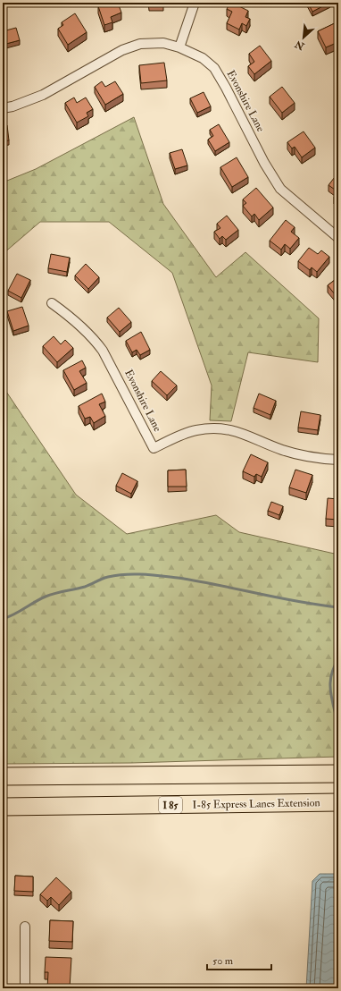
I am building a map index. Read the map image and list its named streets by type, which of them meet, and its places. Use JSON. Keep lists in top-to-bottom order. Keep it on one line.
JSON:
{"streets":{"highway":["I-85 Express Lanes Extension","I 85"],"street":["Evonshire Lane"]},"scale_bar":"50 m","north":"bottom left"}
